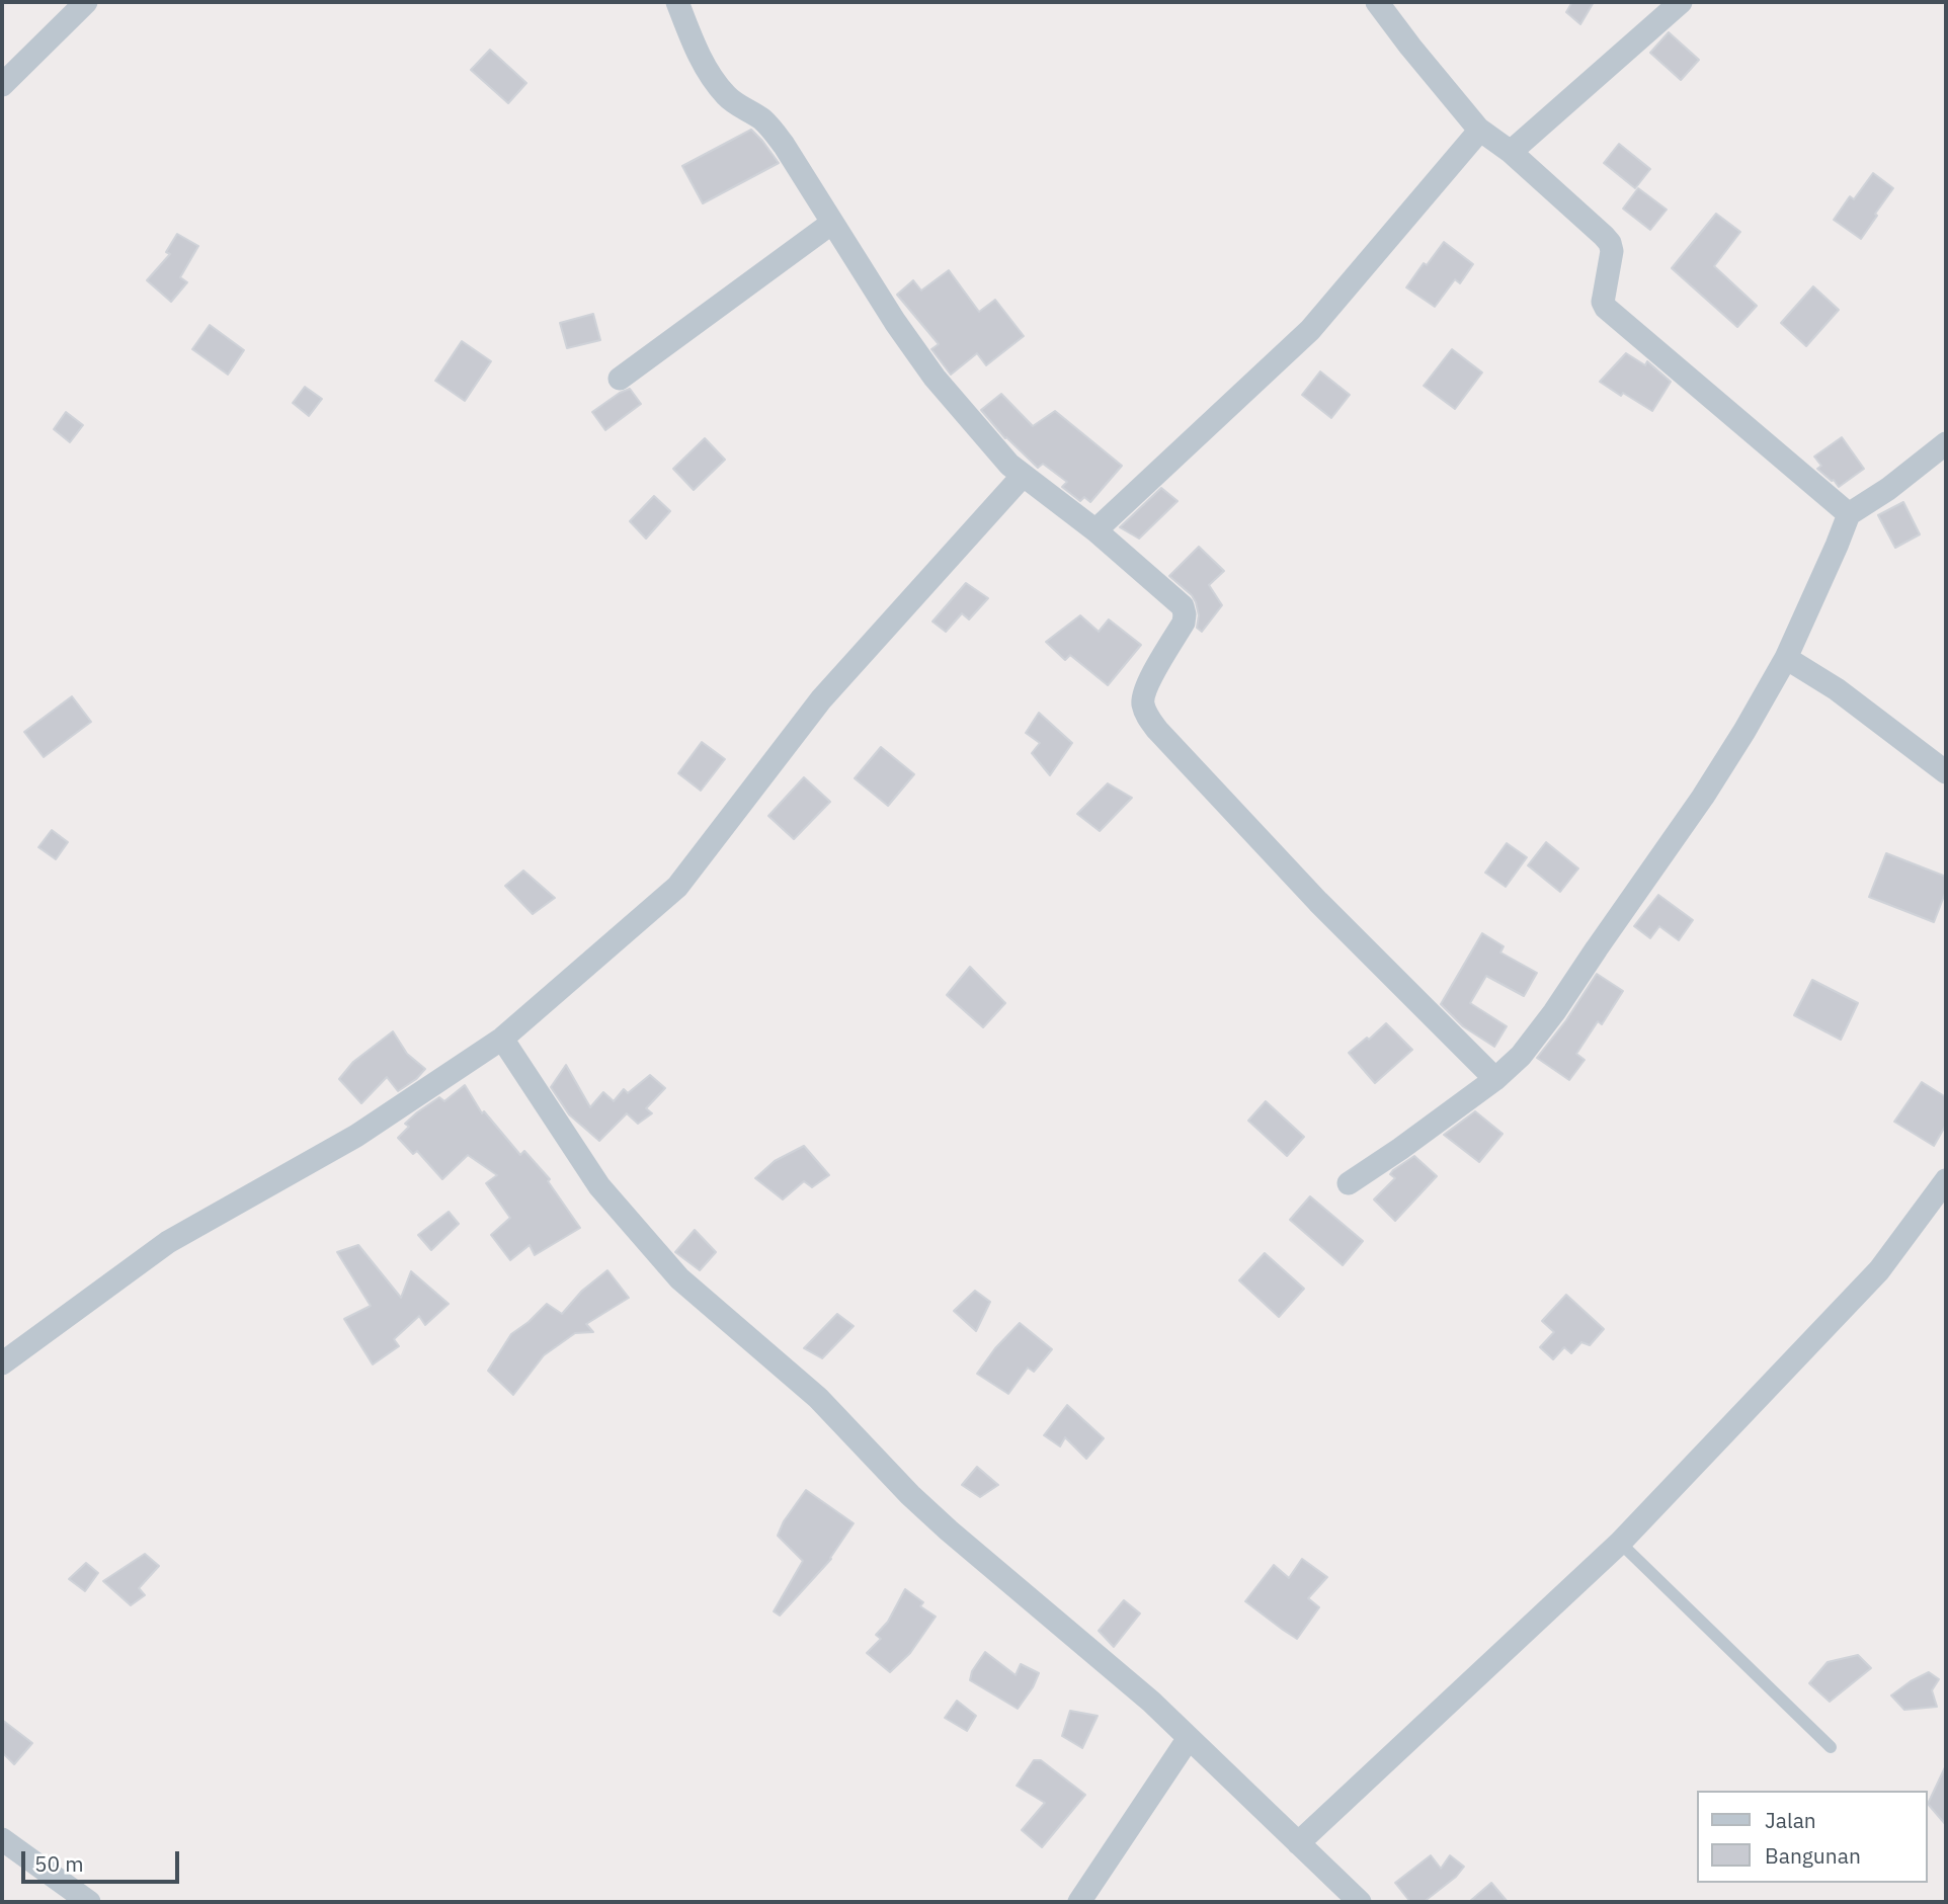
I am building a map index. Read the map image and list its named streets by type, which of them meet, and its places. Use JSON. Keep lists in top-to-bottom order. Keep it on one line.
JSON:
{"legend":["Jalan","Bangunan"],"scale_bar":"50 m"}
